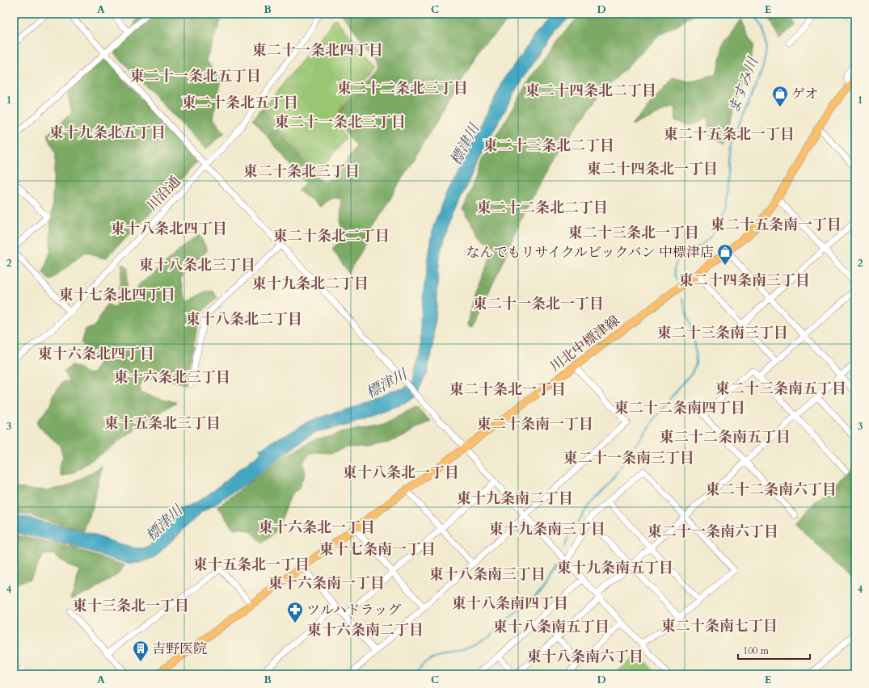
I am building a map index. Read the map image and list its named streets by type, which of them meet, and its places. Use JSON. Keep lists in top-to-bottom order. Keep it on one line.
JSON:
{"streets":{"main road":["川北中標津線"],"street":["川沿通"]},"districts":["東二十一条北四丁目","東二十一条北五丁目","東二十二条北三丁目","東二十四条北二丁目","東二十条北五丁目","東二十一条北三丁目","東十九条北五丁目","東二十五条北一丁目","東二十三条北二丁目","東二十四条北一丁目","東二十条北三丁目","東二十二条北二丁目","東二十五条南一丁目","東十八条北四丁目","東二十三条北一丁目","東二十条北二丁目","東十八条北三丁目","東二十四条南三丁目","東十九条北二丁目","東十七条北四丁目","東二十一条北一丁目","東十八条北二丁目","東二十三条南三丁目","東十六条北四丁目","東十六条北三丁目","東二十三条南五丁目","東二十条北一丁目","東二十二条南四丁目","東十五条北三丁目","東二十条南一丁目","東二十二条南五丁目","東二十一条南三丁目","東十八条北一丁目","東二十二条南六丁目","東十九条南二丁目","東十六条北一丁目","東十九条南三丁目","東二十一条南六丁目","東十七条南一丁目","東十五条北一丁目","東十九条南五丁目","東十八条南三丁目","東十六条南一丁目","東十八条南四丁目","東十三条北一丁目","東二十条南七丁目","東十八条南五丁目","東十六条南二丁目","東十八条南六丁目"],"water":["ますみ川","標津川"],"places":{"shop":["ゲオ","なんでもリサイクルビックバン 中標津店"],"pharmacy":["ツルハドラッグ"],"building":["吉野医院"]},"scale_bar":"100 m","grid":{"columns":["A","B","C","D","E"],"rows":["1","2","3","4"]}}
